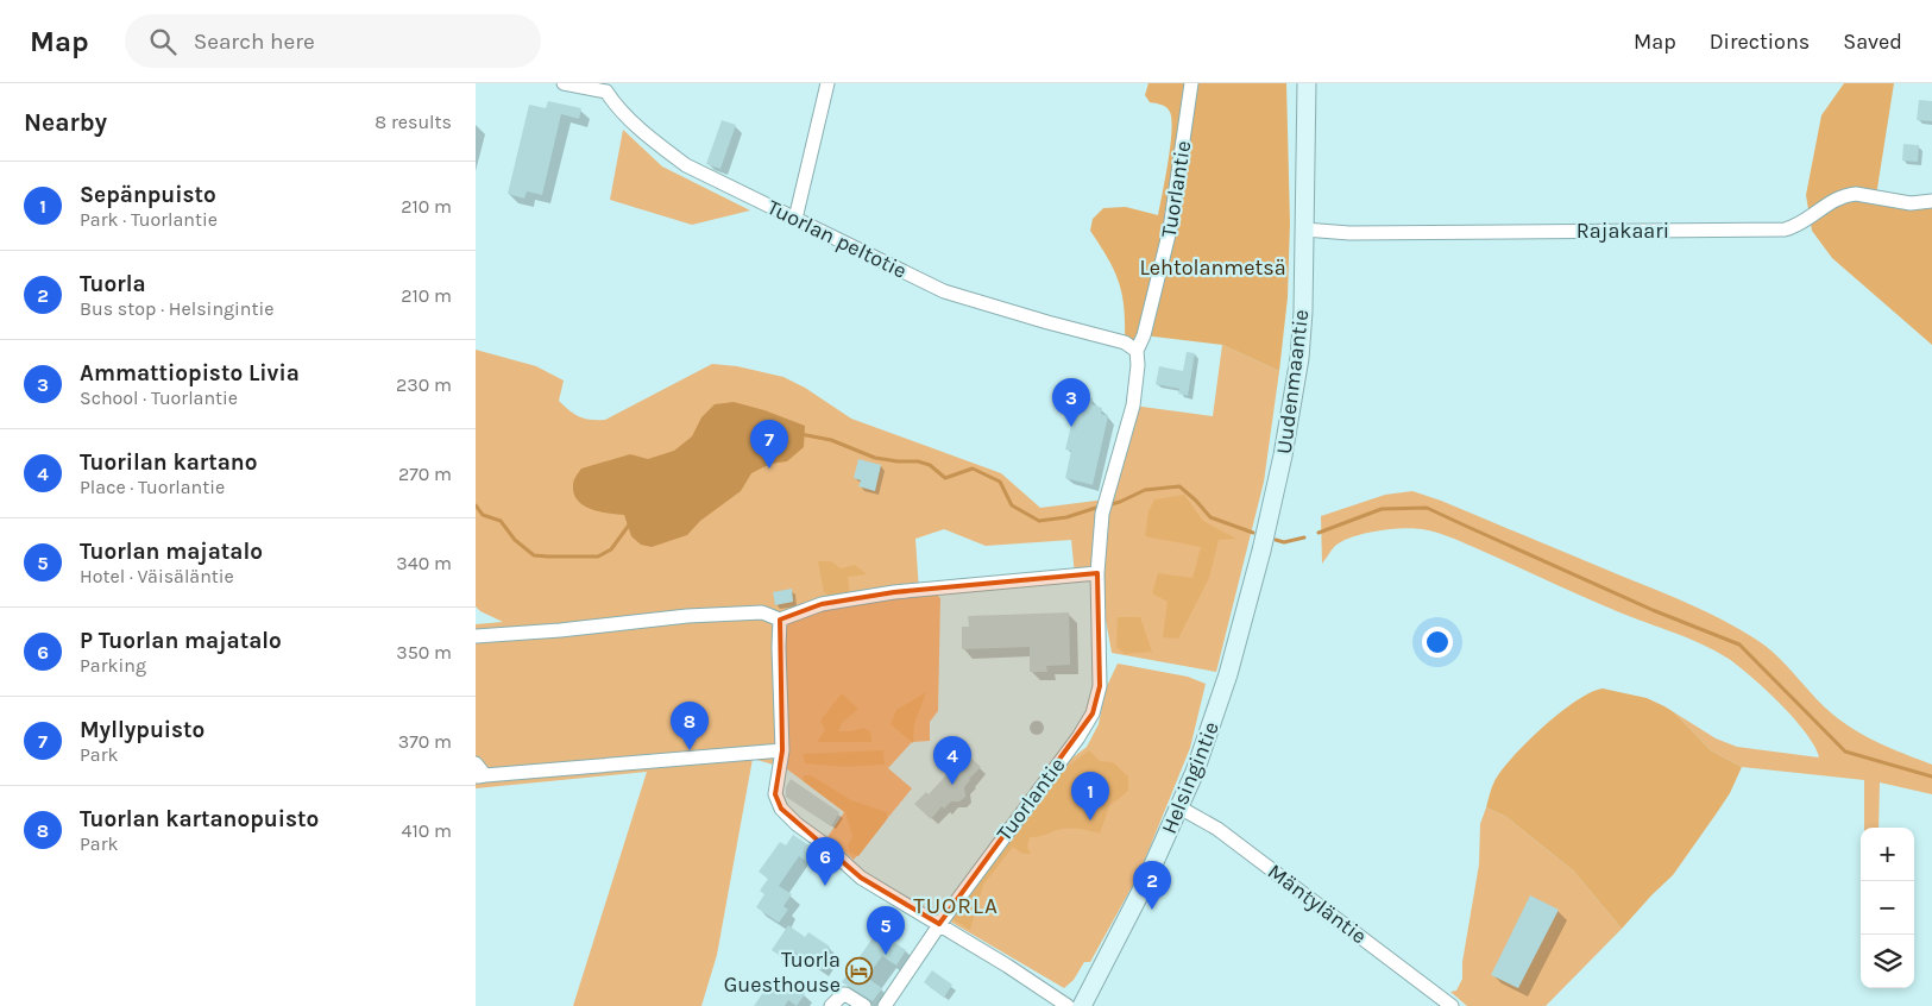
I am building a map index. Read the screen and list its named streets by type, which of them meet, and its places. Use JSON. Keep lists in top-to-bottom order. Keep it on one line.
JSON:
{"streets":{"main road":["Uudenmaantie","Helsingintie"],"street":["Tuorlantie","Rajakaari","Tuorlan peltotie","Mäntyläntie"]},"crossings":[["Tuorlantie","Tuorlan peltotie"],["Rajakaari","Uudenmaantie"],["Uudenmaantie","Helsingintie"],["Helsingintie","Mäntyläntie"]],"districts":["TUORLA"],"parks":["Lehtolanmetsä"],"places":{"hotel":["Tuorla Guesthouse"]},"page":{"header":"Map","search":"Search here","nav":["Map","Directions","Saved"],"heading":["Nearby","8 results"],"list":[{"mark":"1","name":"Sepänpuisto","note":"Park · Tuorlantie","value":"210 m"},{"mark":"2","name":"Tuorla","note":"Bus stop · Helsingintie","value":"210 m"},{"mark":"3","name":"Ammattiopisto Livia","note":"School · Tuorlantie","value":"230 m"},{"mark":"4","name":"Tuorilan kartano","note":"Place · Tuorlantie","value":"270 m"},{"mark":"5","name":"Tuorlan majatalo","note":"Hotel · Väisäläntie","value":"340 m"},{"mark":"6","name":"P Tuorlan majatalo","note":"Parking","value":"350 m"},{"mark":"7","name":"Myllypuisto","note":"Park","value":"370 m"},{"mark":"8","name":"Tuorlan kartanopuisto","note":"Park","value":"410 m"}],"pins":["3","7","8","4","1","6","2","5"],"map_buttons":["+","−"]}}
